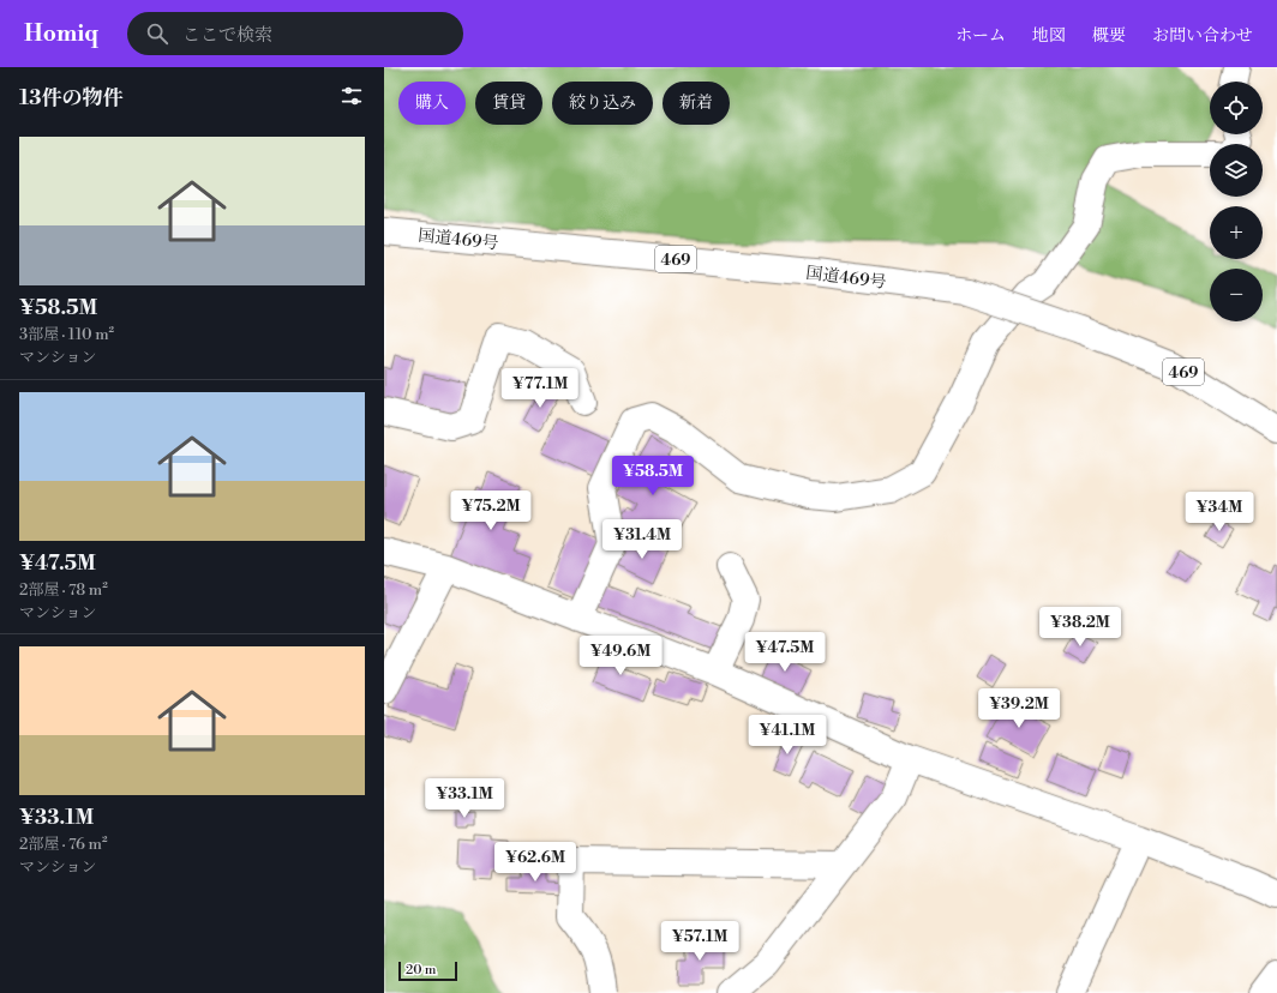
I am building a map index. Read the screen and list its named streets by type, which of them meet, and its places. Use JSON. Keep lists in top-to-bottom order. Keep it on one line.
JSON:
{"streets":{"main road":["国道469号","469"]},"scale_bar":"20 m","page":{"header":"Homiq","search":"ここで検索","nav":["ホーム","地図","概要","お問い合わせ"],"heading":"13件の物件","map_buttons":["+","−"],"chip":["購入","賃貸","絞り込み","新着"],"list":[{"name":"¥58.5M","note":"3部屋 · 110 m² · マンション"},{"name":"¥47.5M","note":"2部屋 · 78 m² · マンション"},{"name":"¥33.1M","note":"2部屋 · 76 m² · マンション"}],"price":["¥77.1M","¥58.5M","¥75.2M","¥34M","¥31.4M","¥38.2M","¥47.5M","¥49.6M","¥39.2M","¥41.1M","¥33.1M","¥62.6M","¥57.1M"],"scale":"20 m"}}
